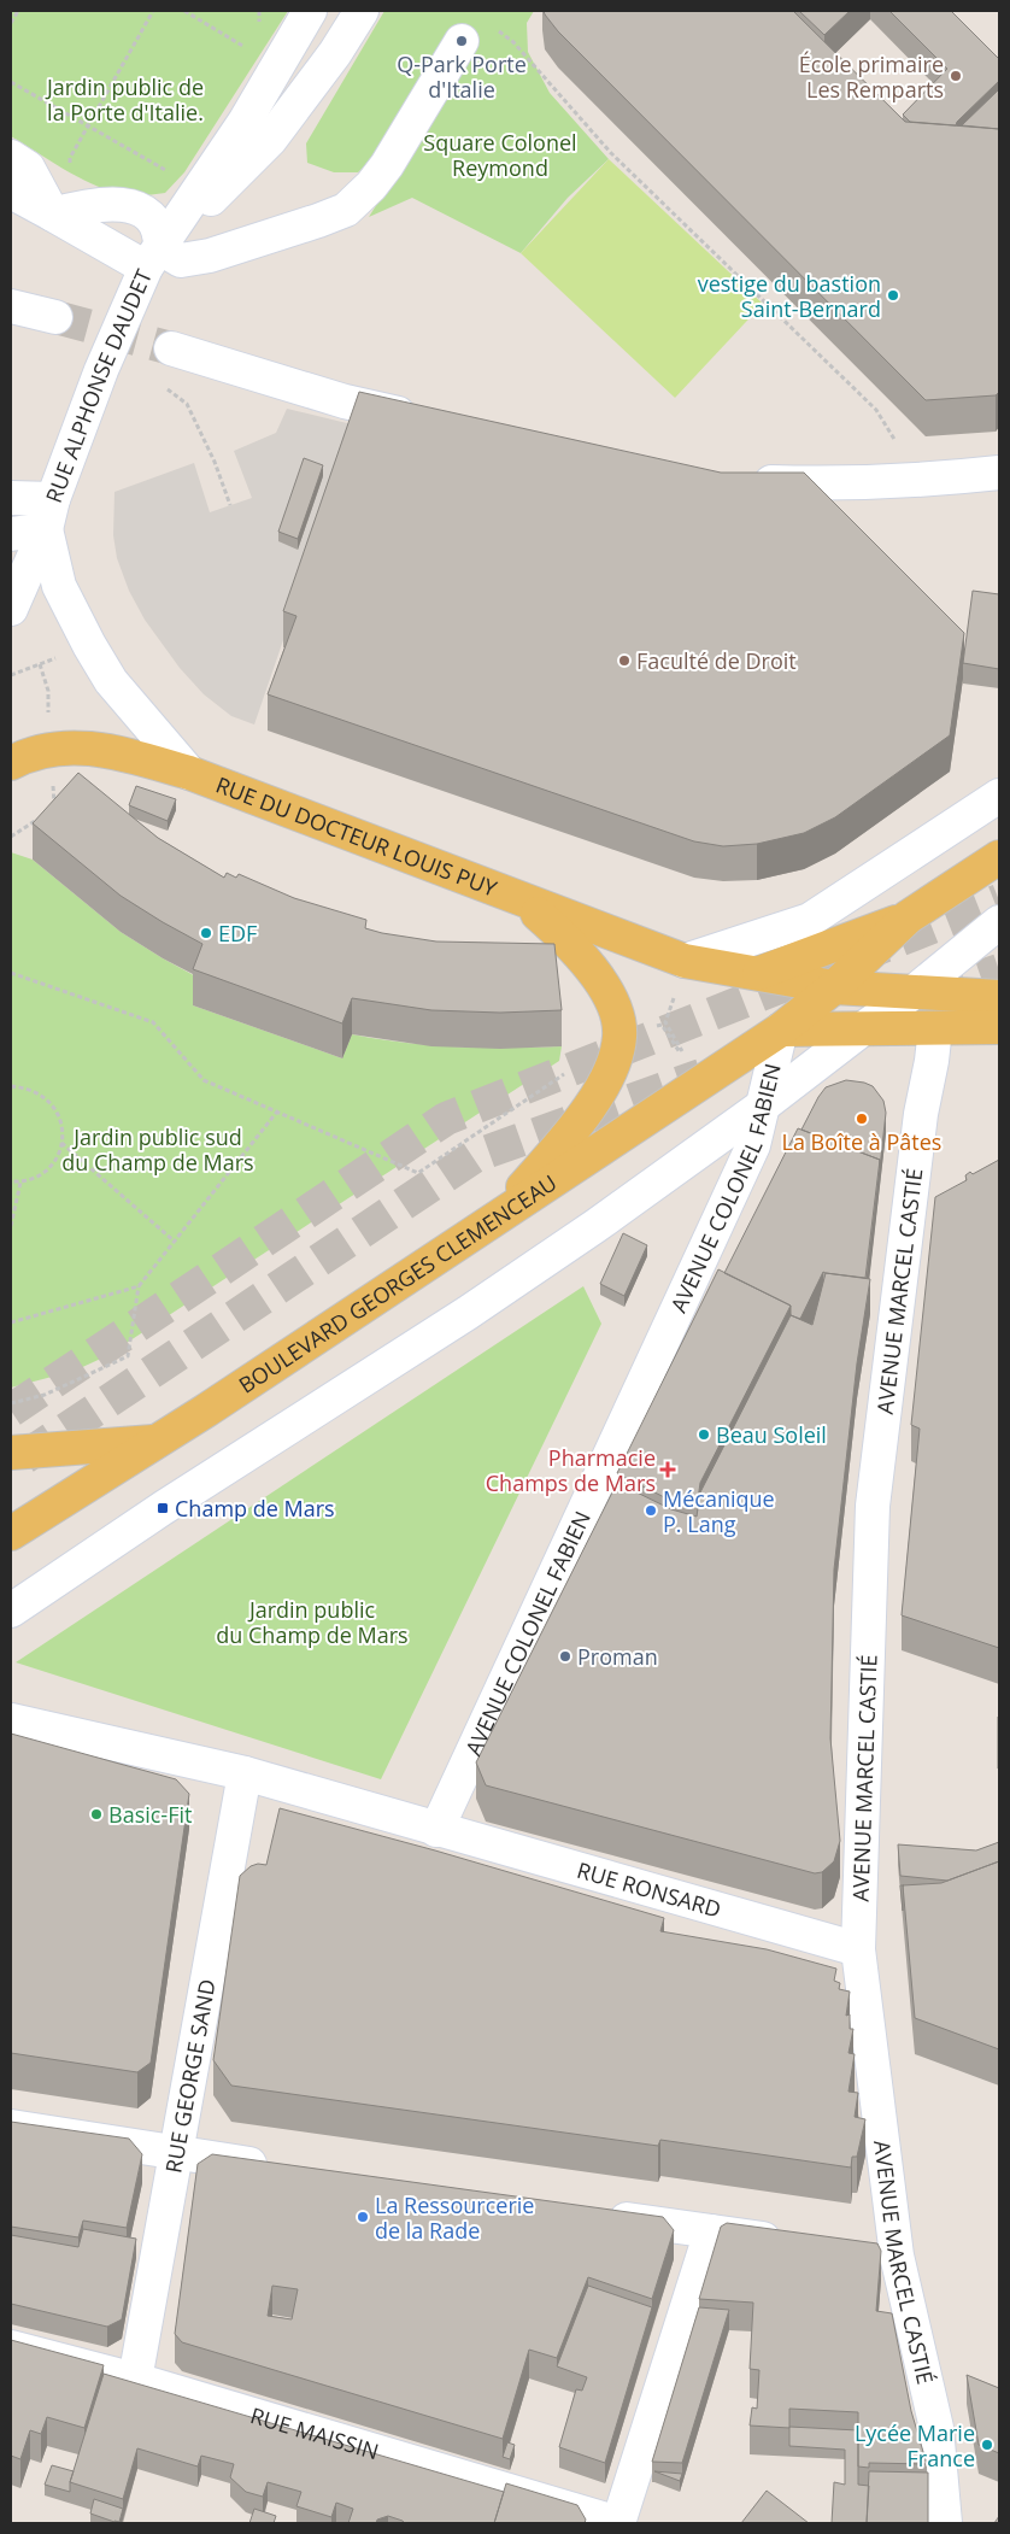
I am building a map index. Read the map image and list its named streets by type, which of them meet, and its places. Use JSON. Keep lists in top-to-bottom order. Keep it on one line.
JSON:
{"streets":{"main road":["RUE DU DOCTEUR LOUIS PUY","BOULEVARD GEORGES CLEMENCEAU"],"street":["RUE ALPHONSE DAUDET","AVENUE COLONEL FABIEN","AVENUE MARCEL CASTIÉ","RUE RONSARD","RUE GEORGE SAND","RUE MAISSIN"]},"crossings":[["RUE ALPHONSE DAUDET","RUE DU DOCTEUR LOUIS PUY"],["RUE DU DOCTEUR LOUIS PUY","BOULEVARD GEORGES CLEMENCEAU"],["AVENUE COLONEL FABIEN","BOULEVARD GEORGES CLEMENCEAU"],["AVENUE COLONEL FABIEN","RUE RONSARD"],["AVENUE MARCEL CASTIÉ","RUE RONSARD"],["RUE GEORGE SAND","RUE MAISSIN"]],"parks":["Jardin public de la Porte d'Italie.","Square Colonel Reymond","Jardin public sud du Champ de Mars","Jardin public du Champ de Mars"],"places":{"other":["Q-Park Porte d'Italie","École primaire Les Remparts","vestige du bastion Saint-Bernard","Faculté de Droit","EDF","La Boîte à Pâtes","Beau Soleil","Mécanique P. Lang","Proman","Basic-Fit","La Ressourcerie de la Rade","Lycée Marie France"],"health":["Pharmacie Champs de Mars"],"transit":["Champ de Mars"]}}
